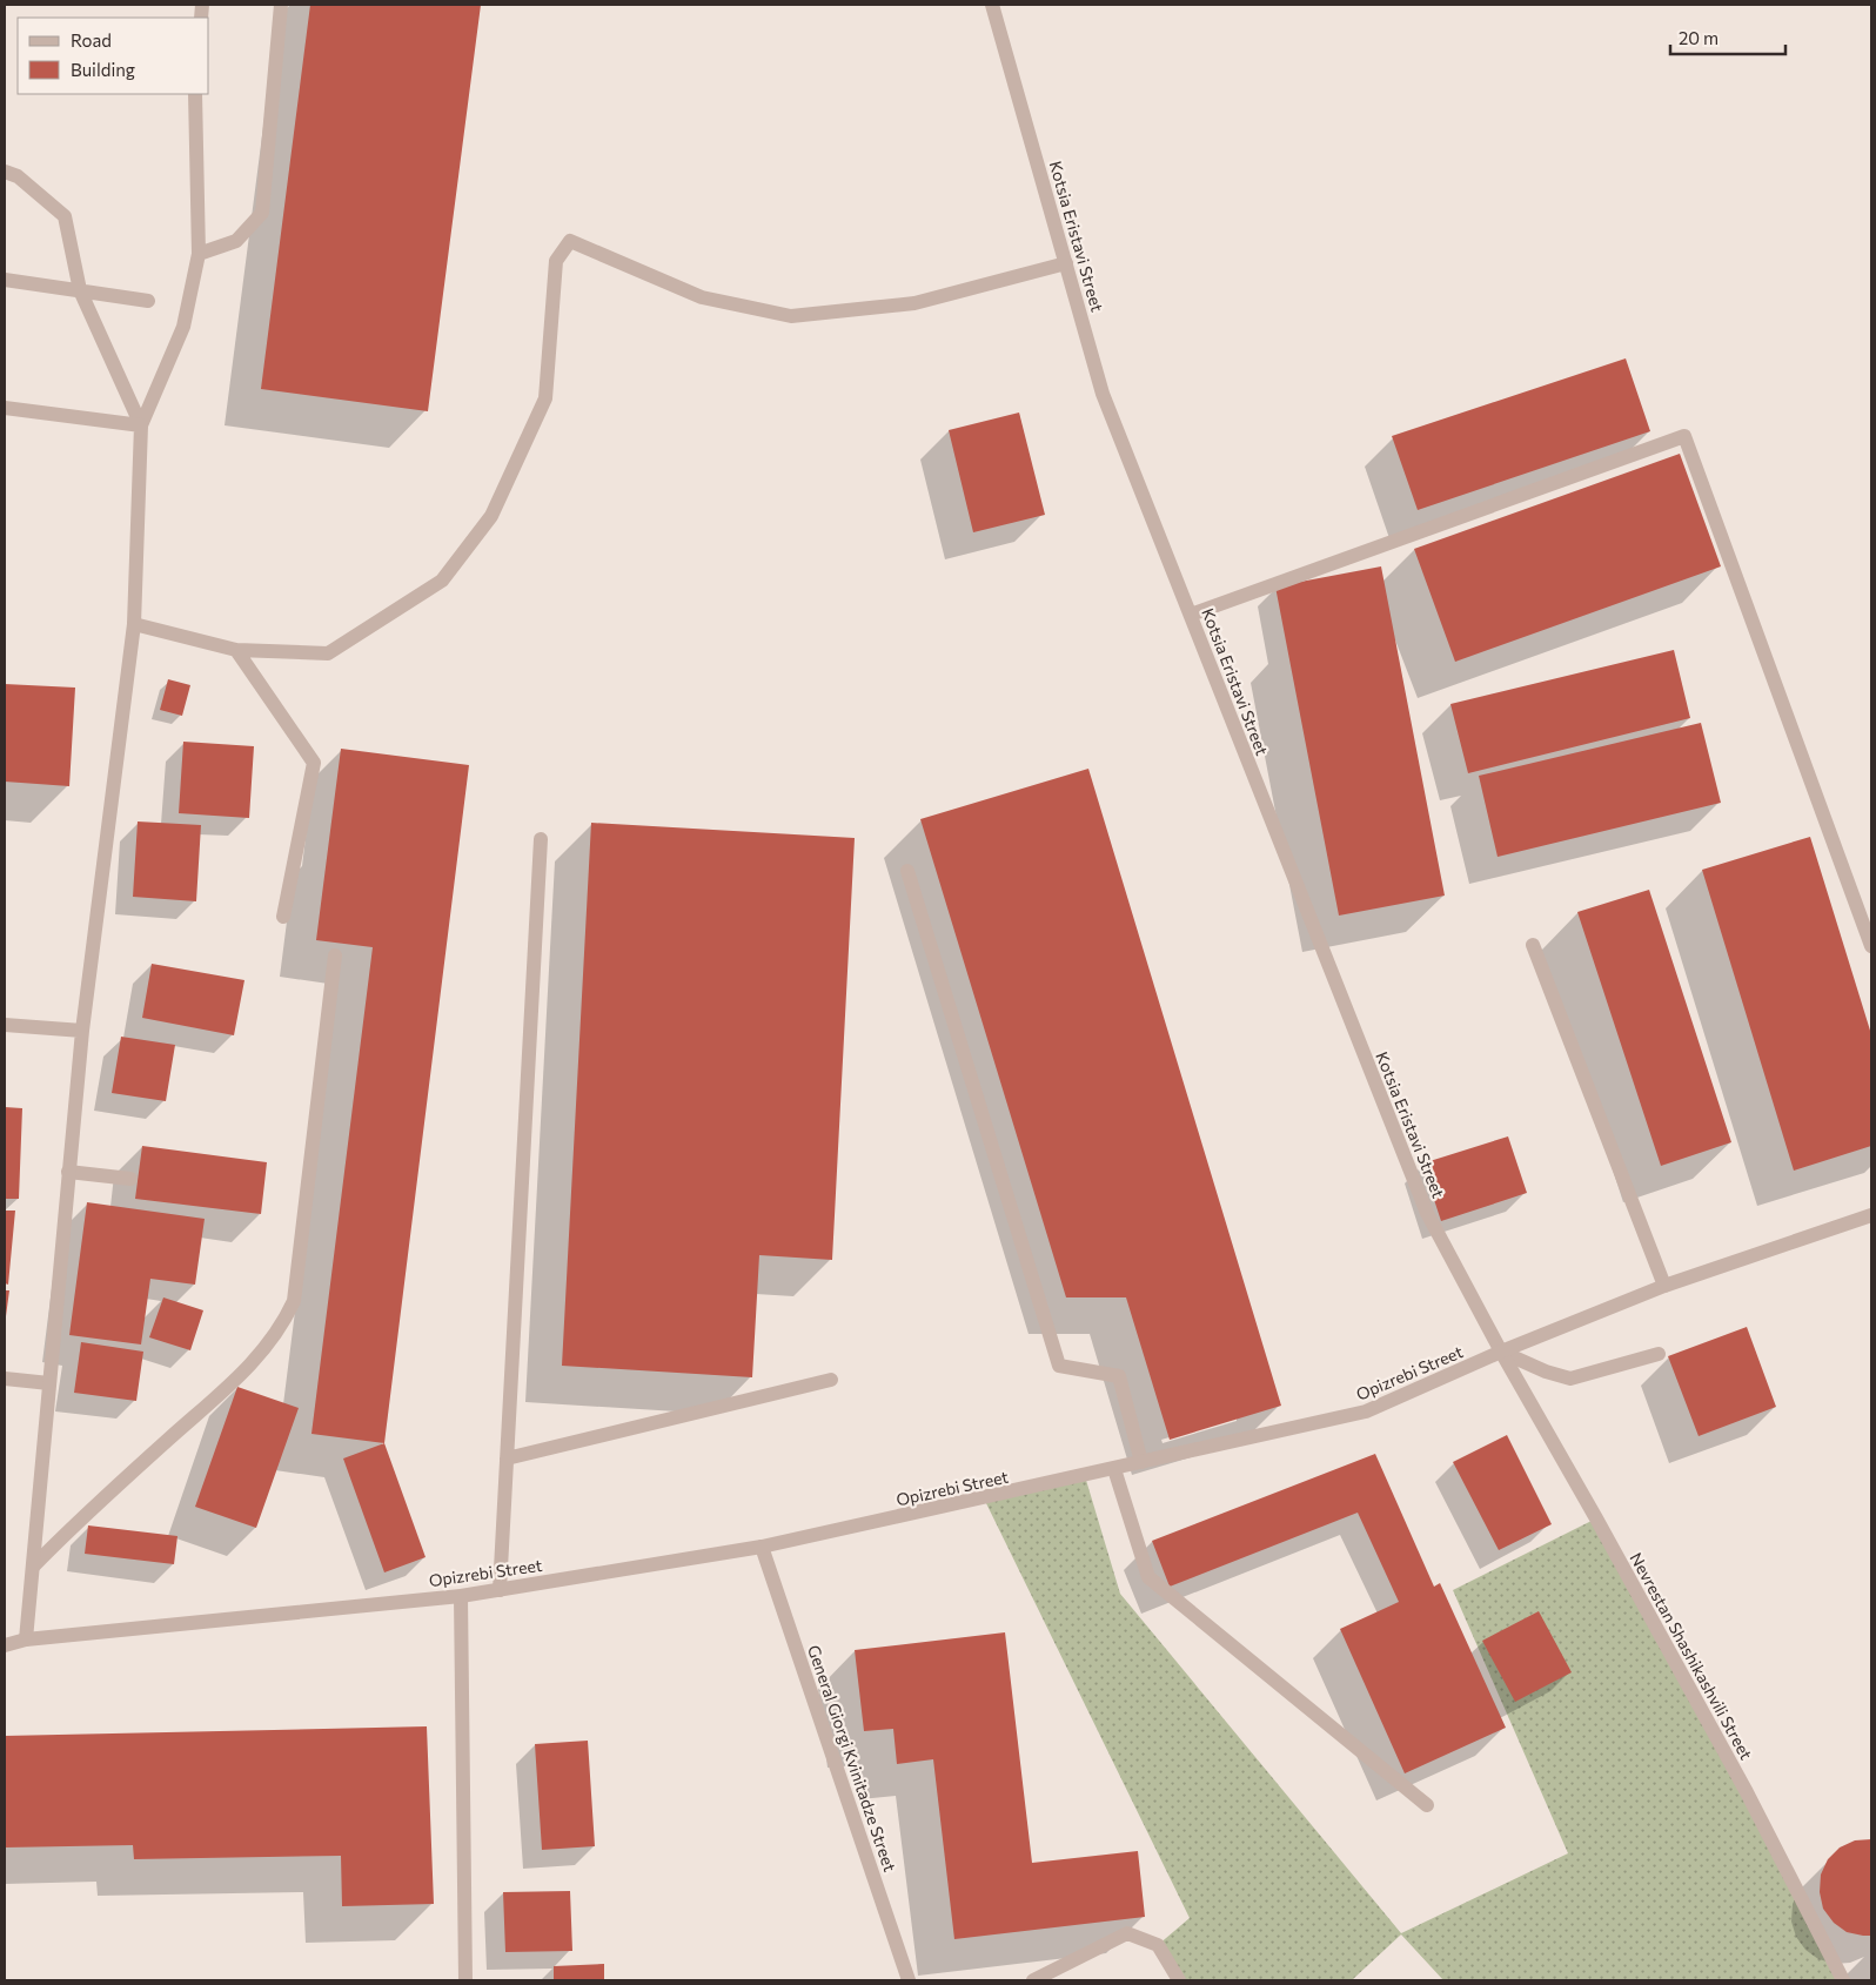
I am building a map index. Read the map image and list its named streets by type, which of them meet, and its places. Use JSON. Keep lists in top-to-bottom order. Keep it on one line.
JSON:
{"streets":{"street":["Kotsia Eristavi Street","Opizrebi Street","Nevrestan Shashikashvili Street","General Giorgi Kvinitadze Street"]},"crossings":[["Kotsia Eristavi Street","Opizrebi Street"],["Kotsia Eristavi Street","Nevrestan Shashikashvili Street"],["Opizrebi Street","Nevrestan Shashikashvili Street"],["Opizrebi Street","General Giorgi Kvinitadze Street"]],"legend":["Road","Building"],"scale_bar":"20 m"}
